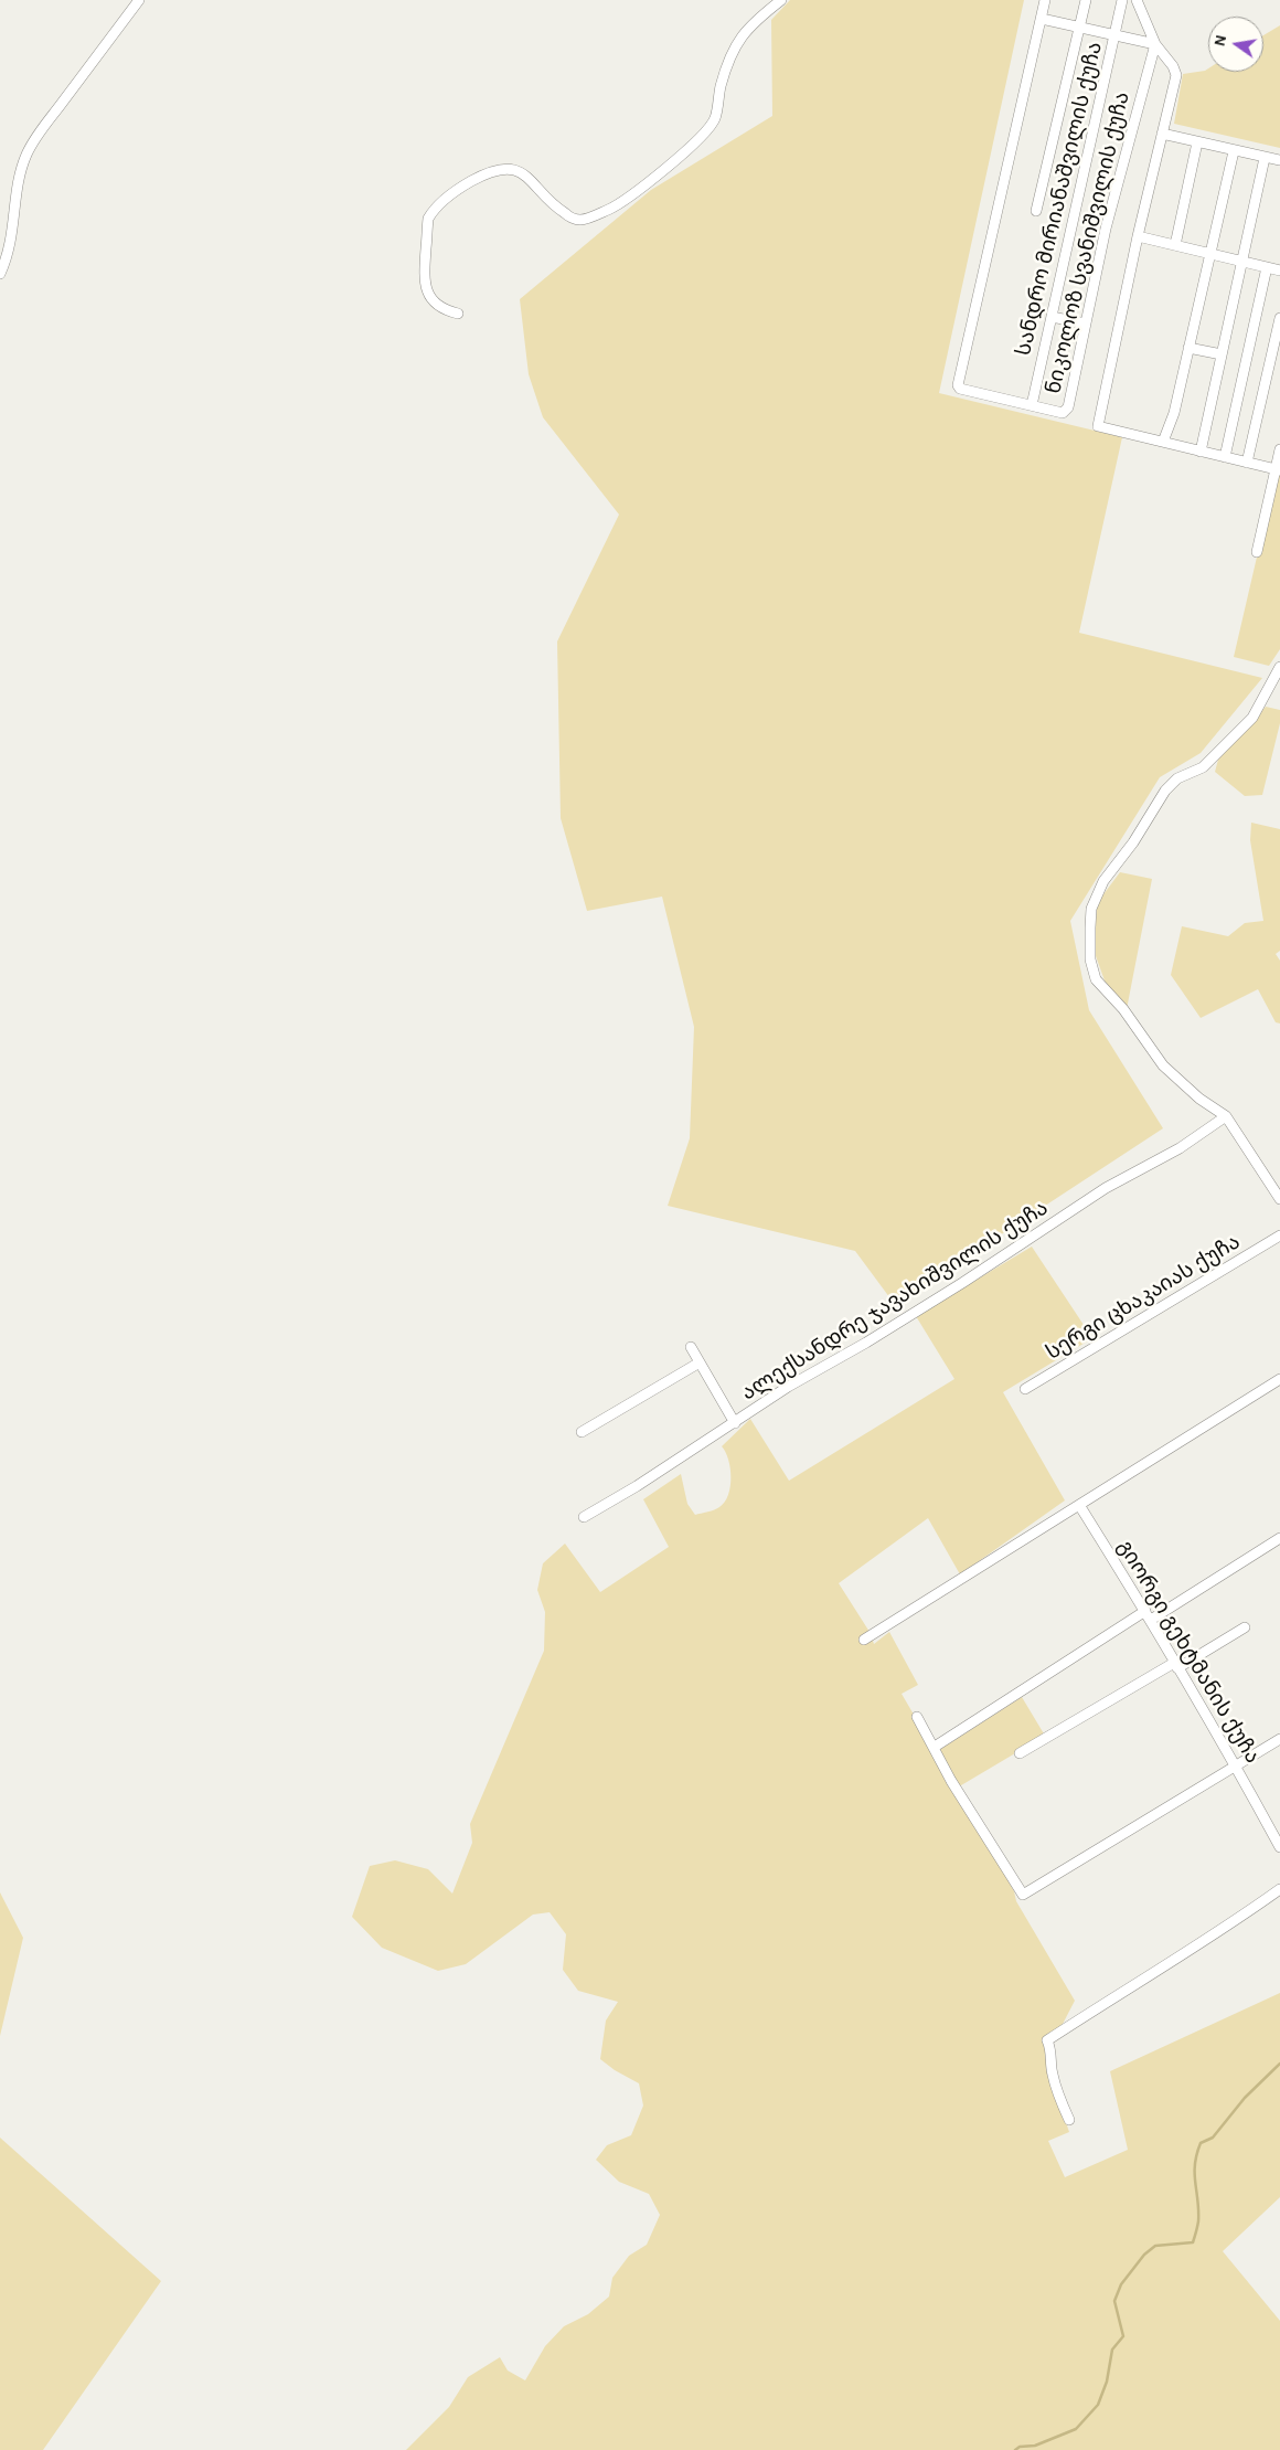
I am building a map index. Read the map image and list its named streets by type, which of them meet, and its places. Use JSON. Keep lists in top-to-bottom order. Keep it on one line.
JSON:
{"streets":{"street":["სანდრო მირიანაშვილის ქუჩა","ნიკოლოზ სვანიშვილის ქუჩა","სერგი ცხაკაიას ქუჩა","ალექსანდრე ჯავახიშვილის ქუჩა","გიორგი გეხტმანის ქუჩა"]},"crossings":[["სანდრო მირიანაშვილის ქუჩა","ნიკოლოზ სვანიშვილის ქუჩა"]],"north":"left"}
